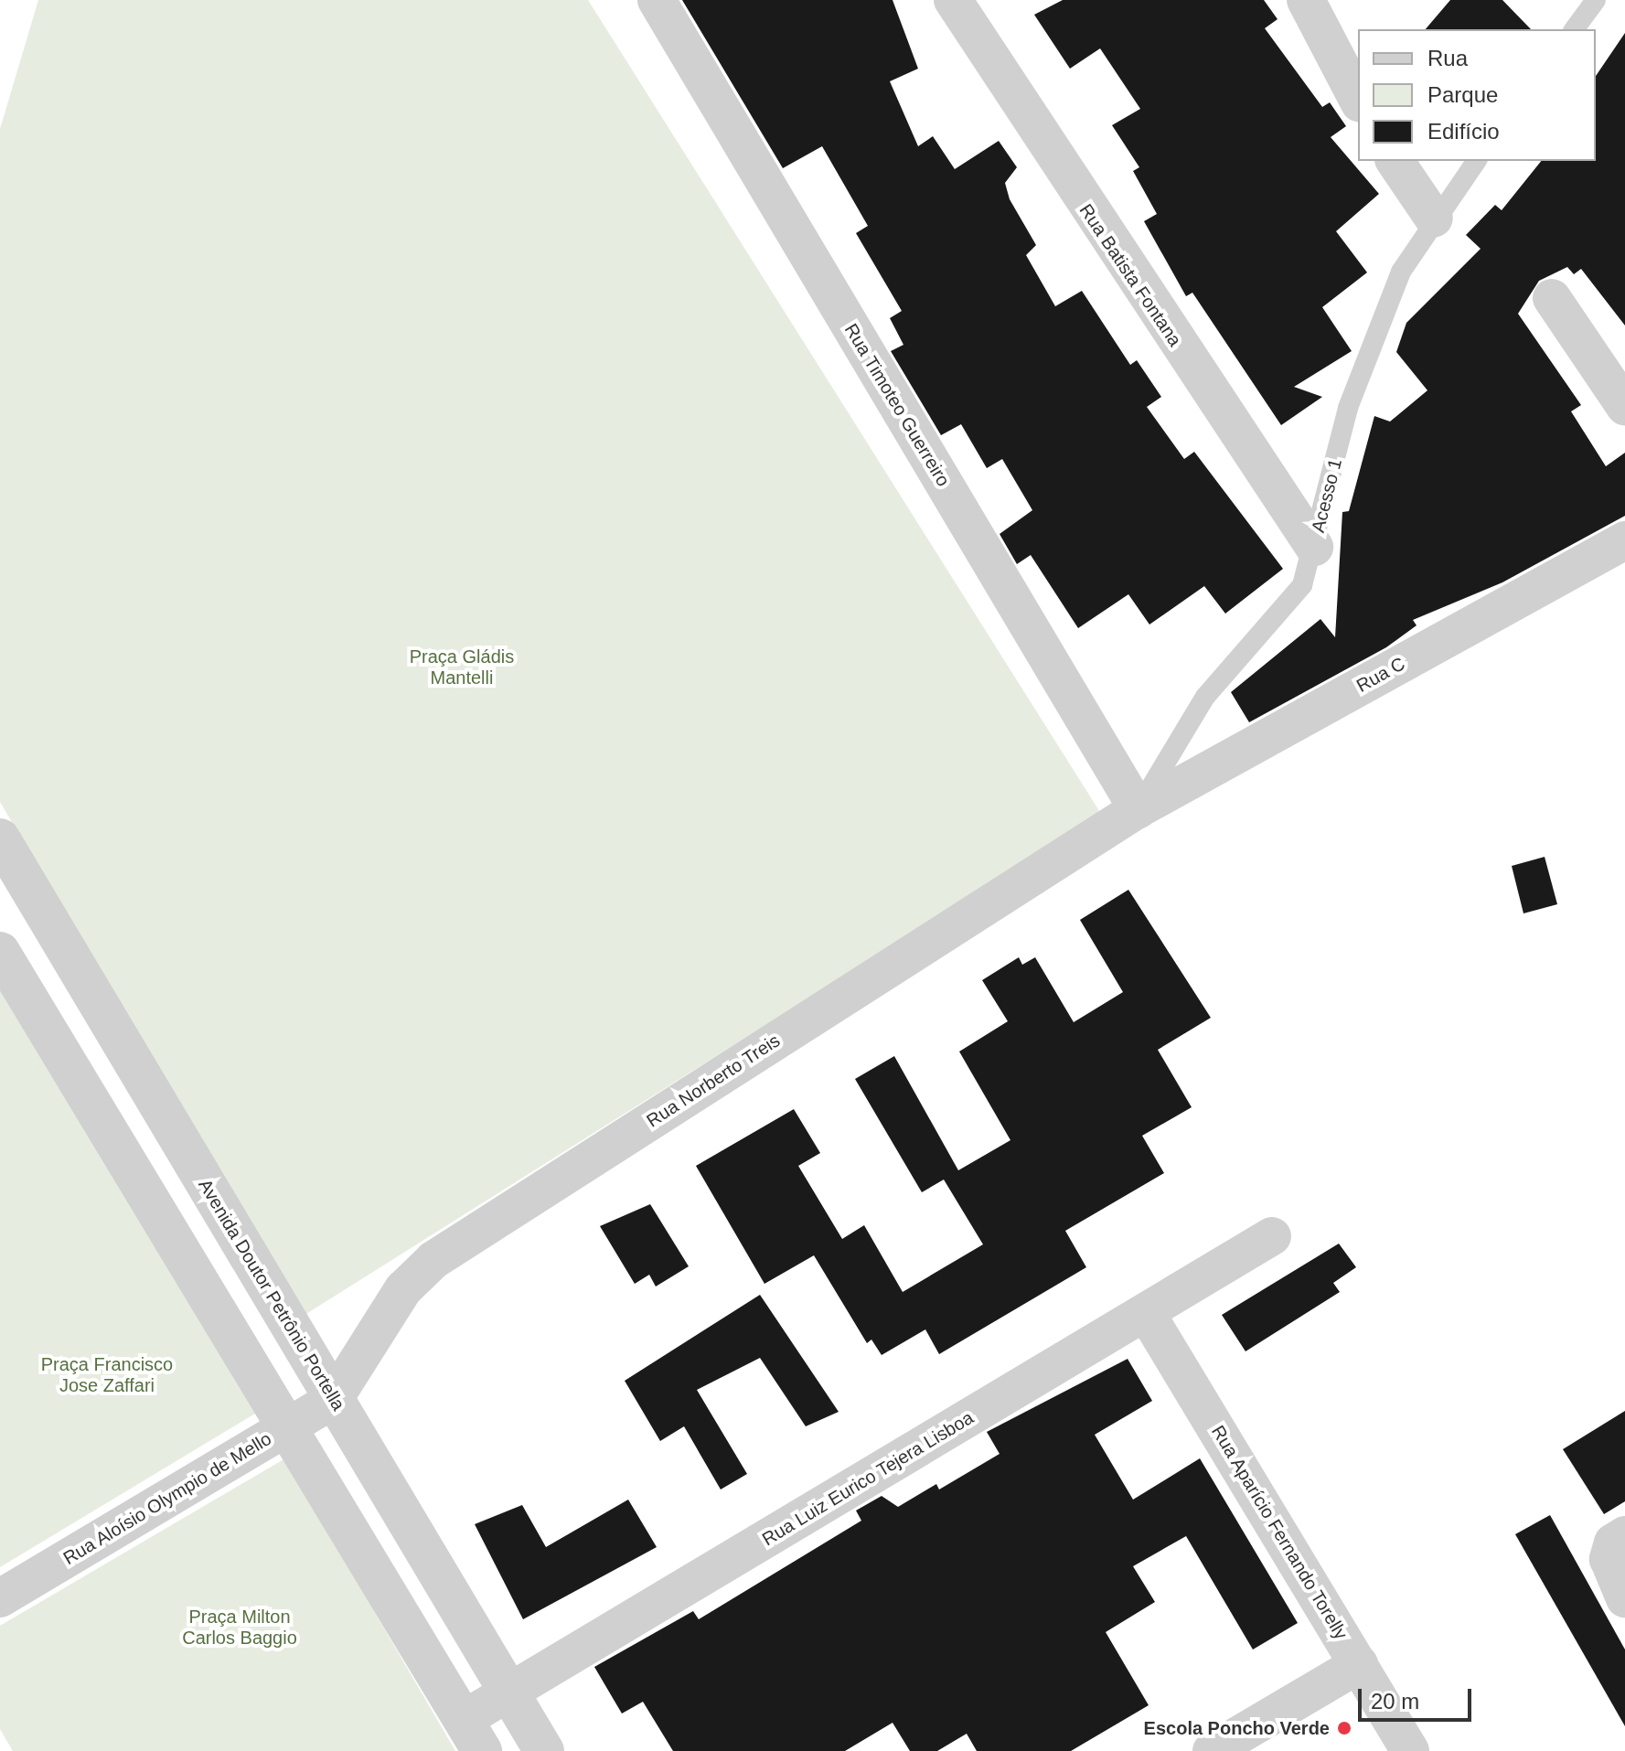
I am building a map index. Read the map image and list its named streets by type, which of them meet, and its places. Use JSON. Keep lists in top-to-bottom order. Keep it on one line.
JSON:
{"streets":{"street":["Rua Batista Fontana","Rua Timoteo Guerreiro","Rua C","Rua Norberto Treis","Avenida Doutor Petrônio Portella","Rua Luiz Eurico Tejera Lisboa","Rua Aloísio Olympio de Mello","Rua Aparício Fernando Torelly"],"lane":["Acesso 1"]},"crossings":[["Rua Batista Fontana","Acesso 1"],["Rua Timoteo Guerreiro","Acesso 1"],["Rua Timoteo Guerreiro","Rua C"],["Rua Timoteo Guerreiro","Rua Norberto Treis"],["Acesso 1","Rua C"],["Acesso 1","Rua Norberto Treis"],["Rua C","Rua Norberto Treis"],["Rua Norberto Treis","Avenida Doutor Petrônio Portella"],["Rua Norberto Treis","Rua Aloísio Olympio de Mello"],["Avenida Doutor Petrônio Portella","Rua Luiz Eurico Tejera Lisboa"],["Avenida Doutor Petrônio Portella","Rua Aloísio Olympio de Mello"],["Rua Luiz Eurico Tejera Lisboa","Rua Aparício Fernando Torelly"]],"parks":["Praça Gládis Mantelli","Praça Francisco Jose Zaffari","Praça Milton Carlos Baggio"],"places":["Escola Poncho Verde"],"legend":["Rua","Parque","Edifício"],"scale_bar":"20 m"}
